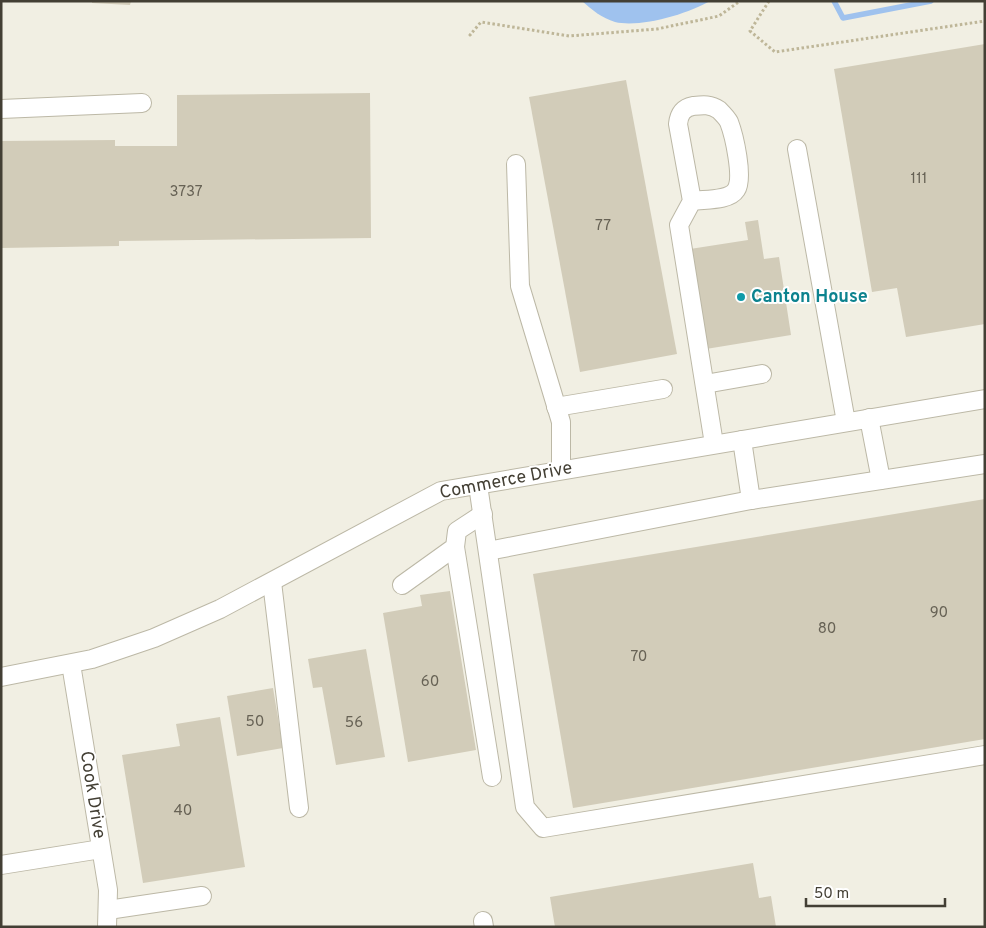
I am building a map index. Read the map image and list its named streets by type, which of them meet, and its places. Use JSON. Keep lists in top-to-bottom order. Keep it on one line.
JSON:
{"streets":{"street":["Commerce Drive","Cook Drive"]},"crossings":[["Commerce Drive","Cook Drive"]],"places":["Canton House"],"house_numbers":["111","3737","77","90","80","70","60","50","56","40"],"scale_bar":"50 m"}
